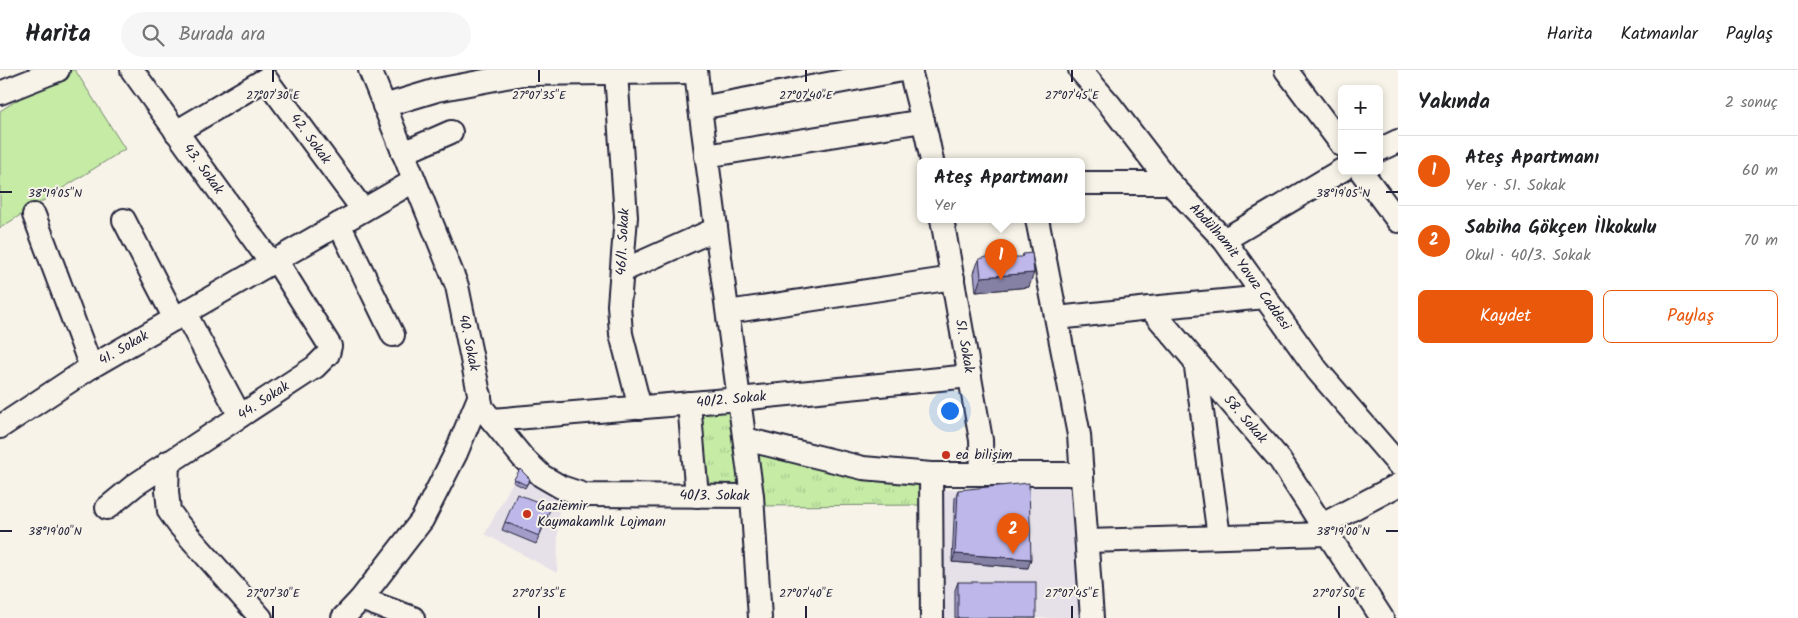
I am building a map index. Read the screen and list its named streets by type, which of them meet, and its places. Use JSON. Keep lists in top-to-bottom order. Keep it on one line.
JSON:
{"streets":{"street":["42. Sokak","43. Sokak","46/1. Sokak","Abdülhamit Yavuz Caddesi","40. Sokak","51. Sokak","41. Sokak","40/2. Sokak","44. Sokak","58. Sokak","40/3. Sokak"]},"crossings":[["42. Sokak","43. Sokak"],["42. Sokak","41. Sokak"],["43. Sokak","41. Sokak"],["43. Sokak","44. Sokak"],["46/1. Sokak","40/2. Sokak"],["40. Sokak","41. Sokak"],["40. Sokak","40/3. Sokak"],["51. Sokak","40/2. Sokak"],["41. Sokak","44. Sokak"],["40/2. Sokak","40/3. Sokak"]],"places":["ea bilişim","Gaziemir Kaymakamlık Lojmanı"],"page":{"header":"Harita","search":"Burada ara","nav":["Harita","Katmanlar","Paylaş"],"heading":["Yakında","2 sonuç"],"map_buttons":["+","−"],"list":[{"mark":"1","name":"Ateş Apartmanı","note":"Yer · 51. Sokak","value":"60 m"},{"mark":"2","name":"Sabiha Gökçen İlkokulu","note":"Okul · 40/3. Sokak","value":"70 m"}],"popup":["Ateş Apartmanı","Yer"],"pins":["1","2"],"buttons":["Kaydet","Paylaş"]},"coordinates":["27°07'30\"E","27°07'35\"E","27°07'40\"E","27°07'45\"E","38°19'05\"N","38°19'00\"N","27°07'50\"E"]}
